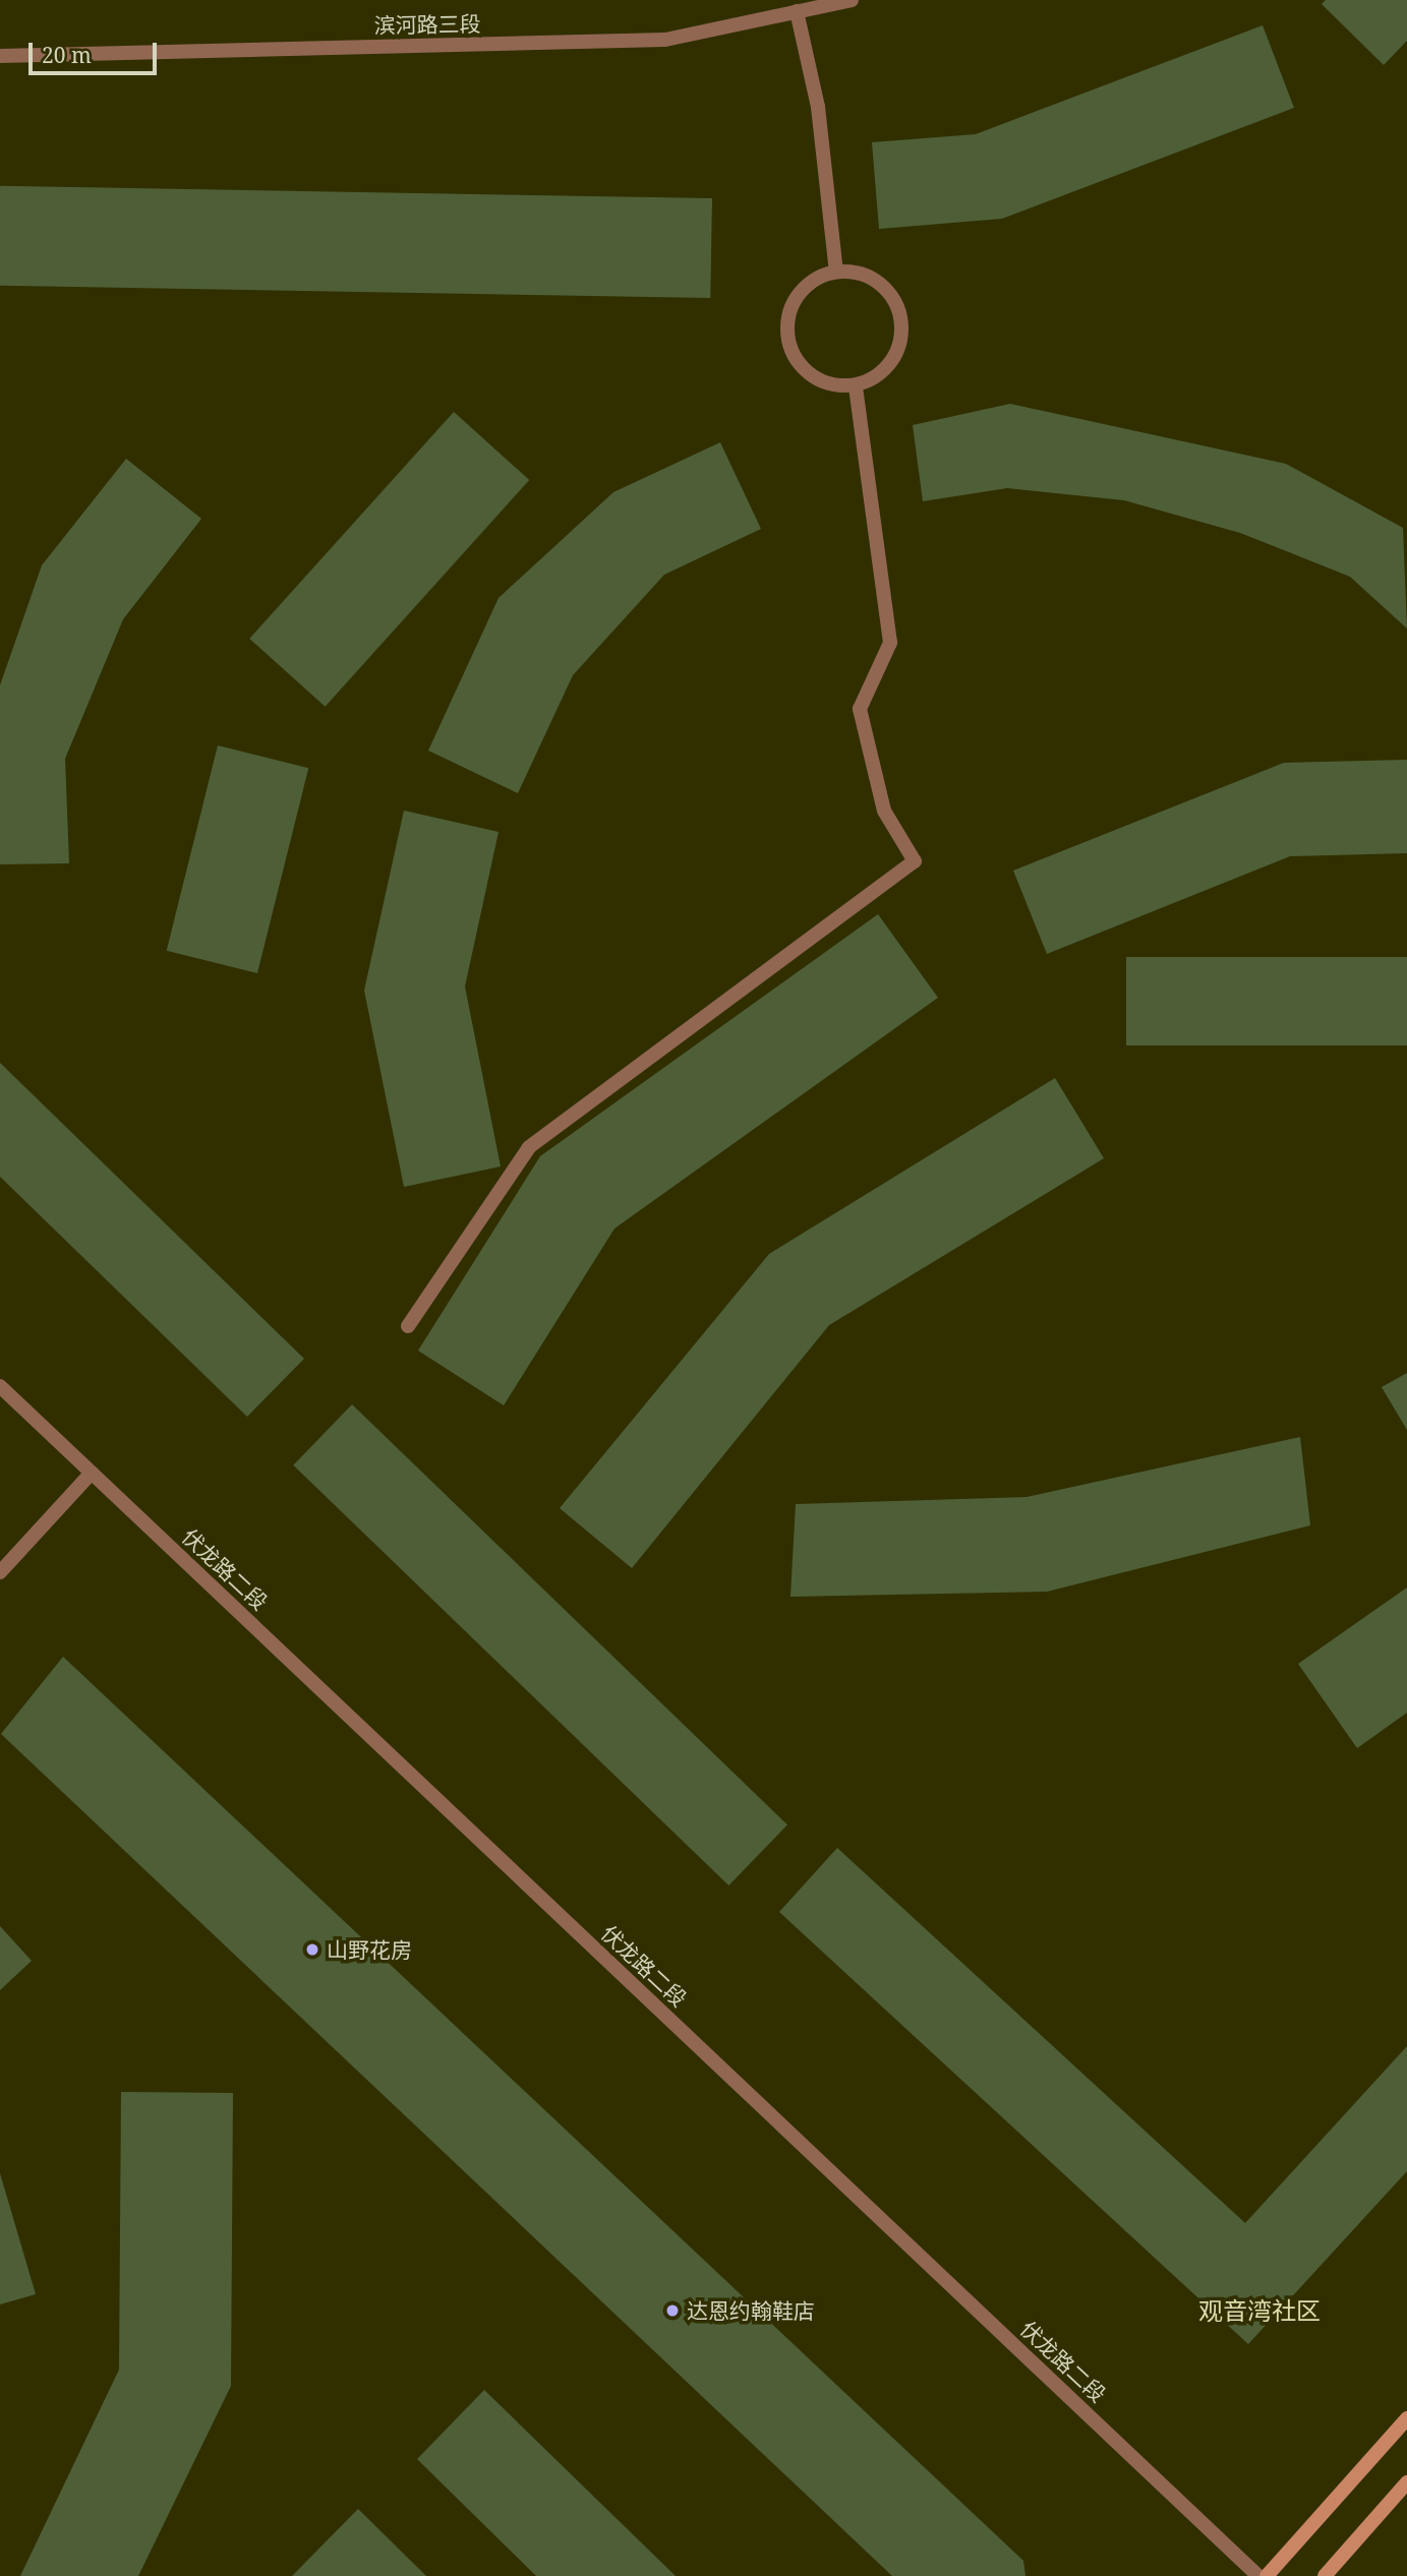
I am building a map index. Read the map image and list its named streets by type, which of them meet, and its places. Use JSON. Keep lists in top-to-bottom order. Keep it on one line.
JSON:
{"streets":{"street":["滨河路三段","伏龙路二段"]},"districts":["观音湾社区"],"places":["山野花房","达恩约翰鞋店"],"scale_bar":"20 m"}
